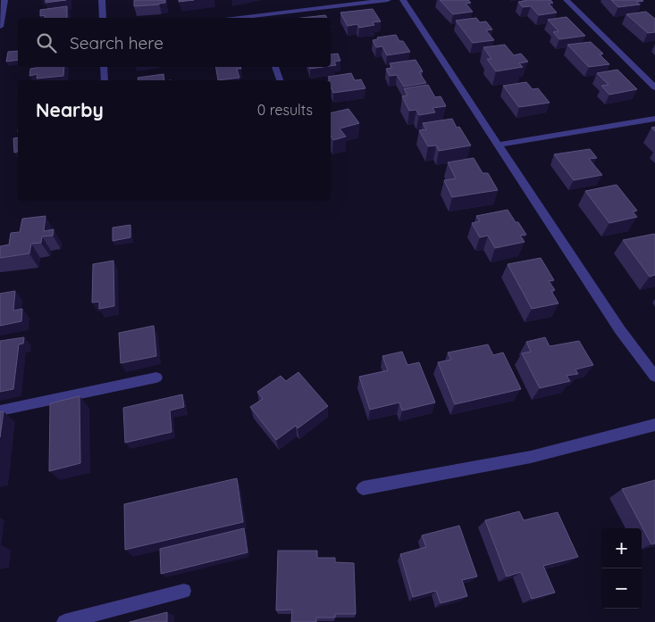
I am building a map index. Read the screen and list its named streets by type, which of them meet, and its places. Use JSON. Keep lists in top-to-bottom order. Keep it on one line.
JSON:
{"page":{"search":"Search here","heading":["Nearby","0 results"],"map_buttons":["+","−"]}}
